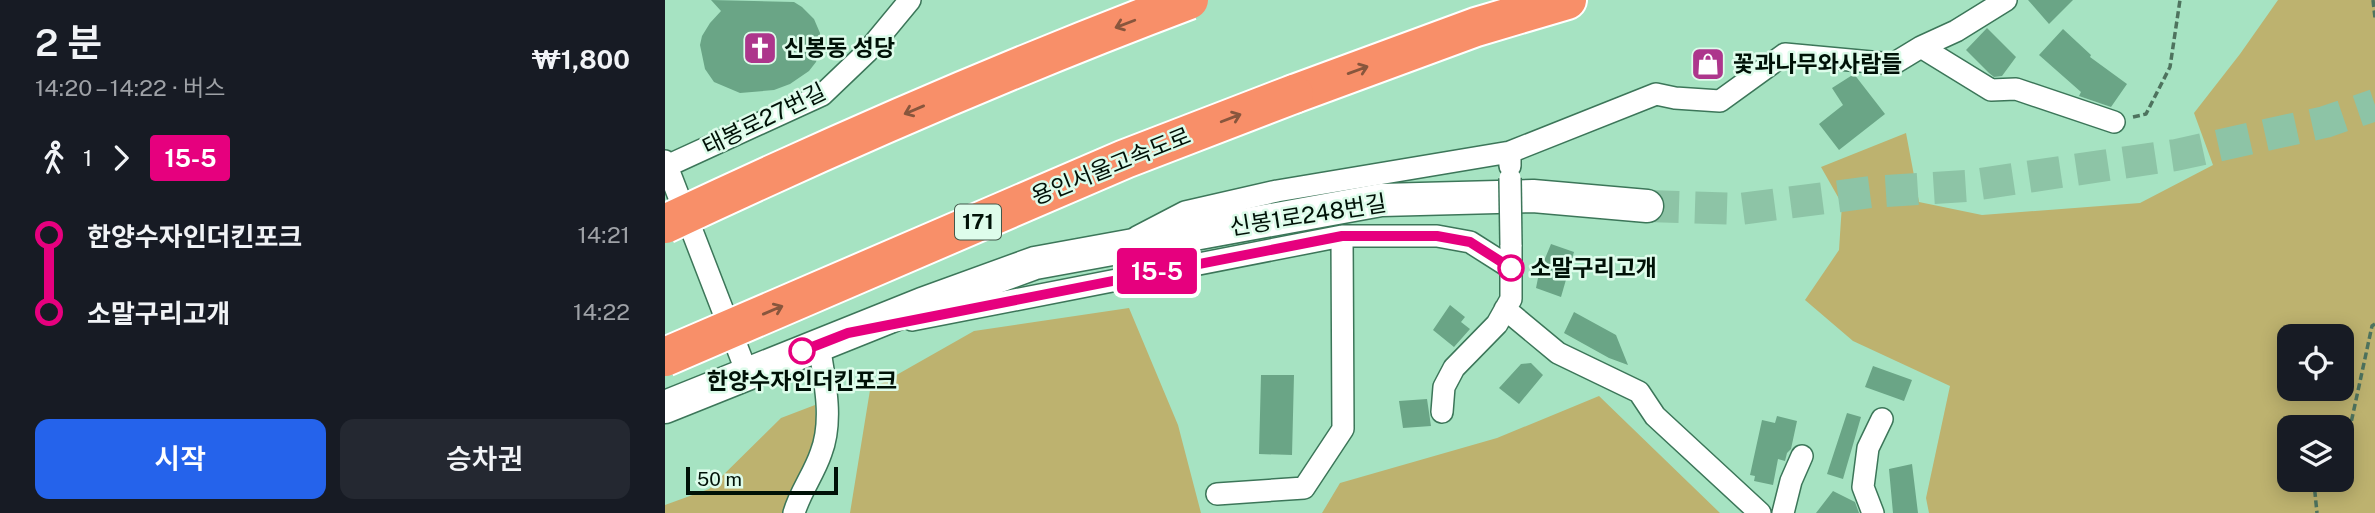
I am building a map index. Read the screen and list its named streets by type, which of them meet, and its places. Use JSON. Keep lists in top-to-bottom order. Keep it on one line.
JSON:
{"streets":{"highway":["용인서울고속도로","171"],"street":["태봉로27번길","신봉1로248번길"]},"places":{"church":["신봉동 성당"],"shop":["꽃과나무와사람들"],"other":["소말구리고개","한양수자인더킨포크"]},"lines":["bus line 15-5"],"scale_bar":"50 m","page":{"heading":["2 분","14:20 – 14:22 · 버스","₩1,800"],"on_map":"15-5","legs":["1","15-5"],"list":[{"name":"한양수자인더킨포크","value":"14:21"},{"name":"소말구리고개","value":"14:22"}],"buttons":["시작","승차권"],"scale":"50 m"}}
